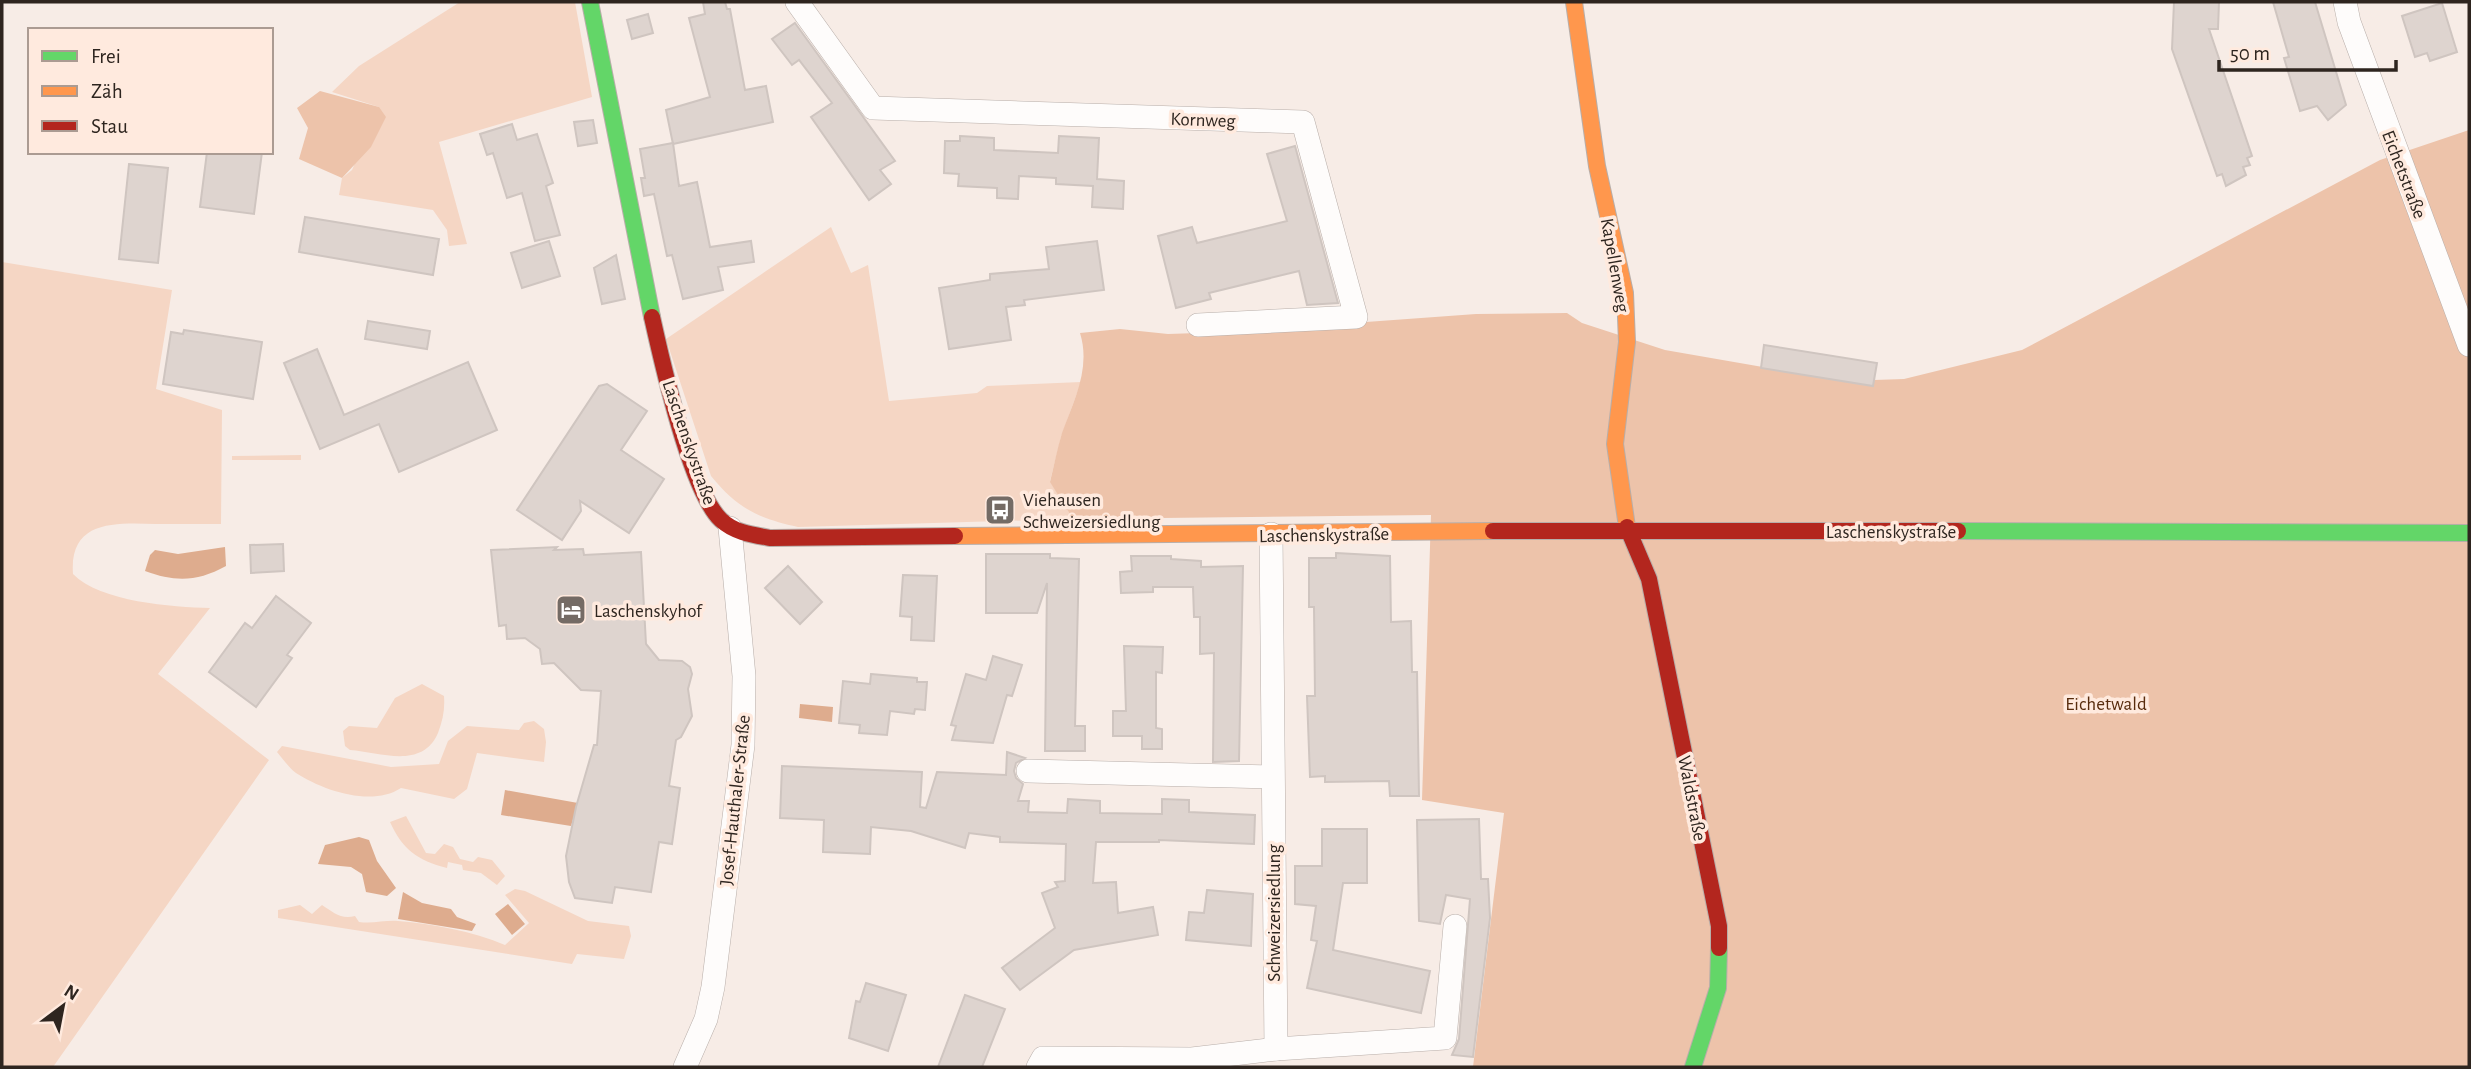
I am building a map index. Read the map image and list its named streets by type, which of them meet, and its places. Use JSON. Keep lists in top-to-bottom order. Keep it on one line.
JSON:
{"streets":{"street":["Kornweg","Eichetstraße","Kapellenweg","Laschenskystraße","Waldstraße","Josef-Hauthaler-Straße","Schweizersiedlung"]},"crossings":[["Kapellenweg","Laschenskystraße"],["Kapellenweg","Waldstraße"],["Laschenskystraße","Waldstraße"],["Laschenskystraße","Josef-Hauthaler-Straße"],["Laschenskystraße","Schweizersiedlung"]],"parks":["Eichetwald"],"places":{"bus stop":["Viehausen Schweizersiedlung"],"hotel":["Laschenskyhof"]},"legend":["Frei","Zäh","Stau"],"scale_bar":"50 m","north":"top right"}
